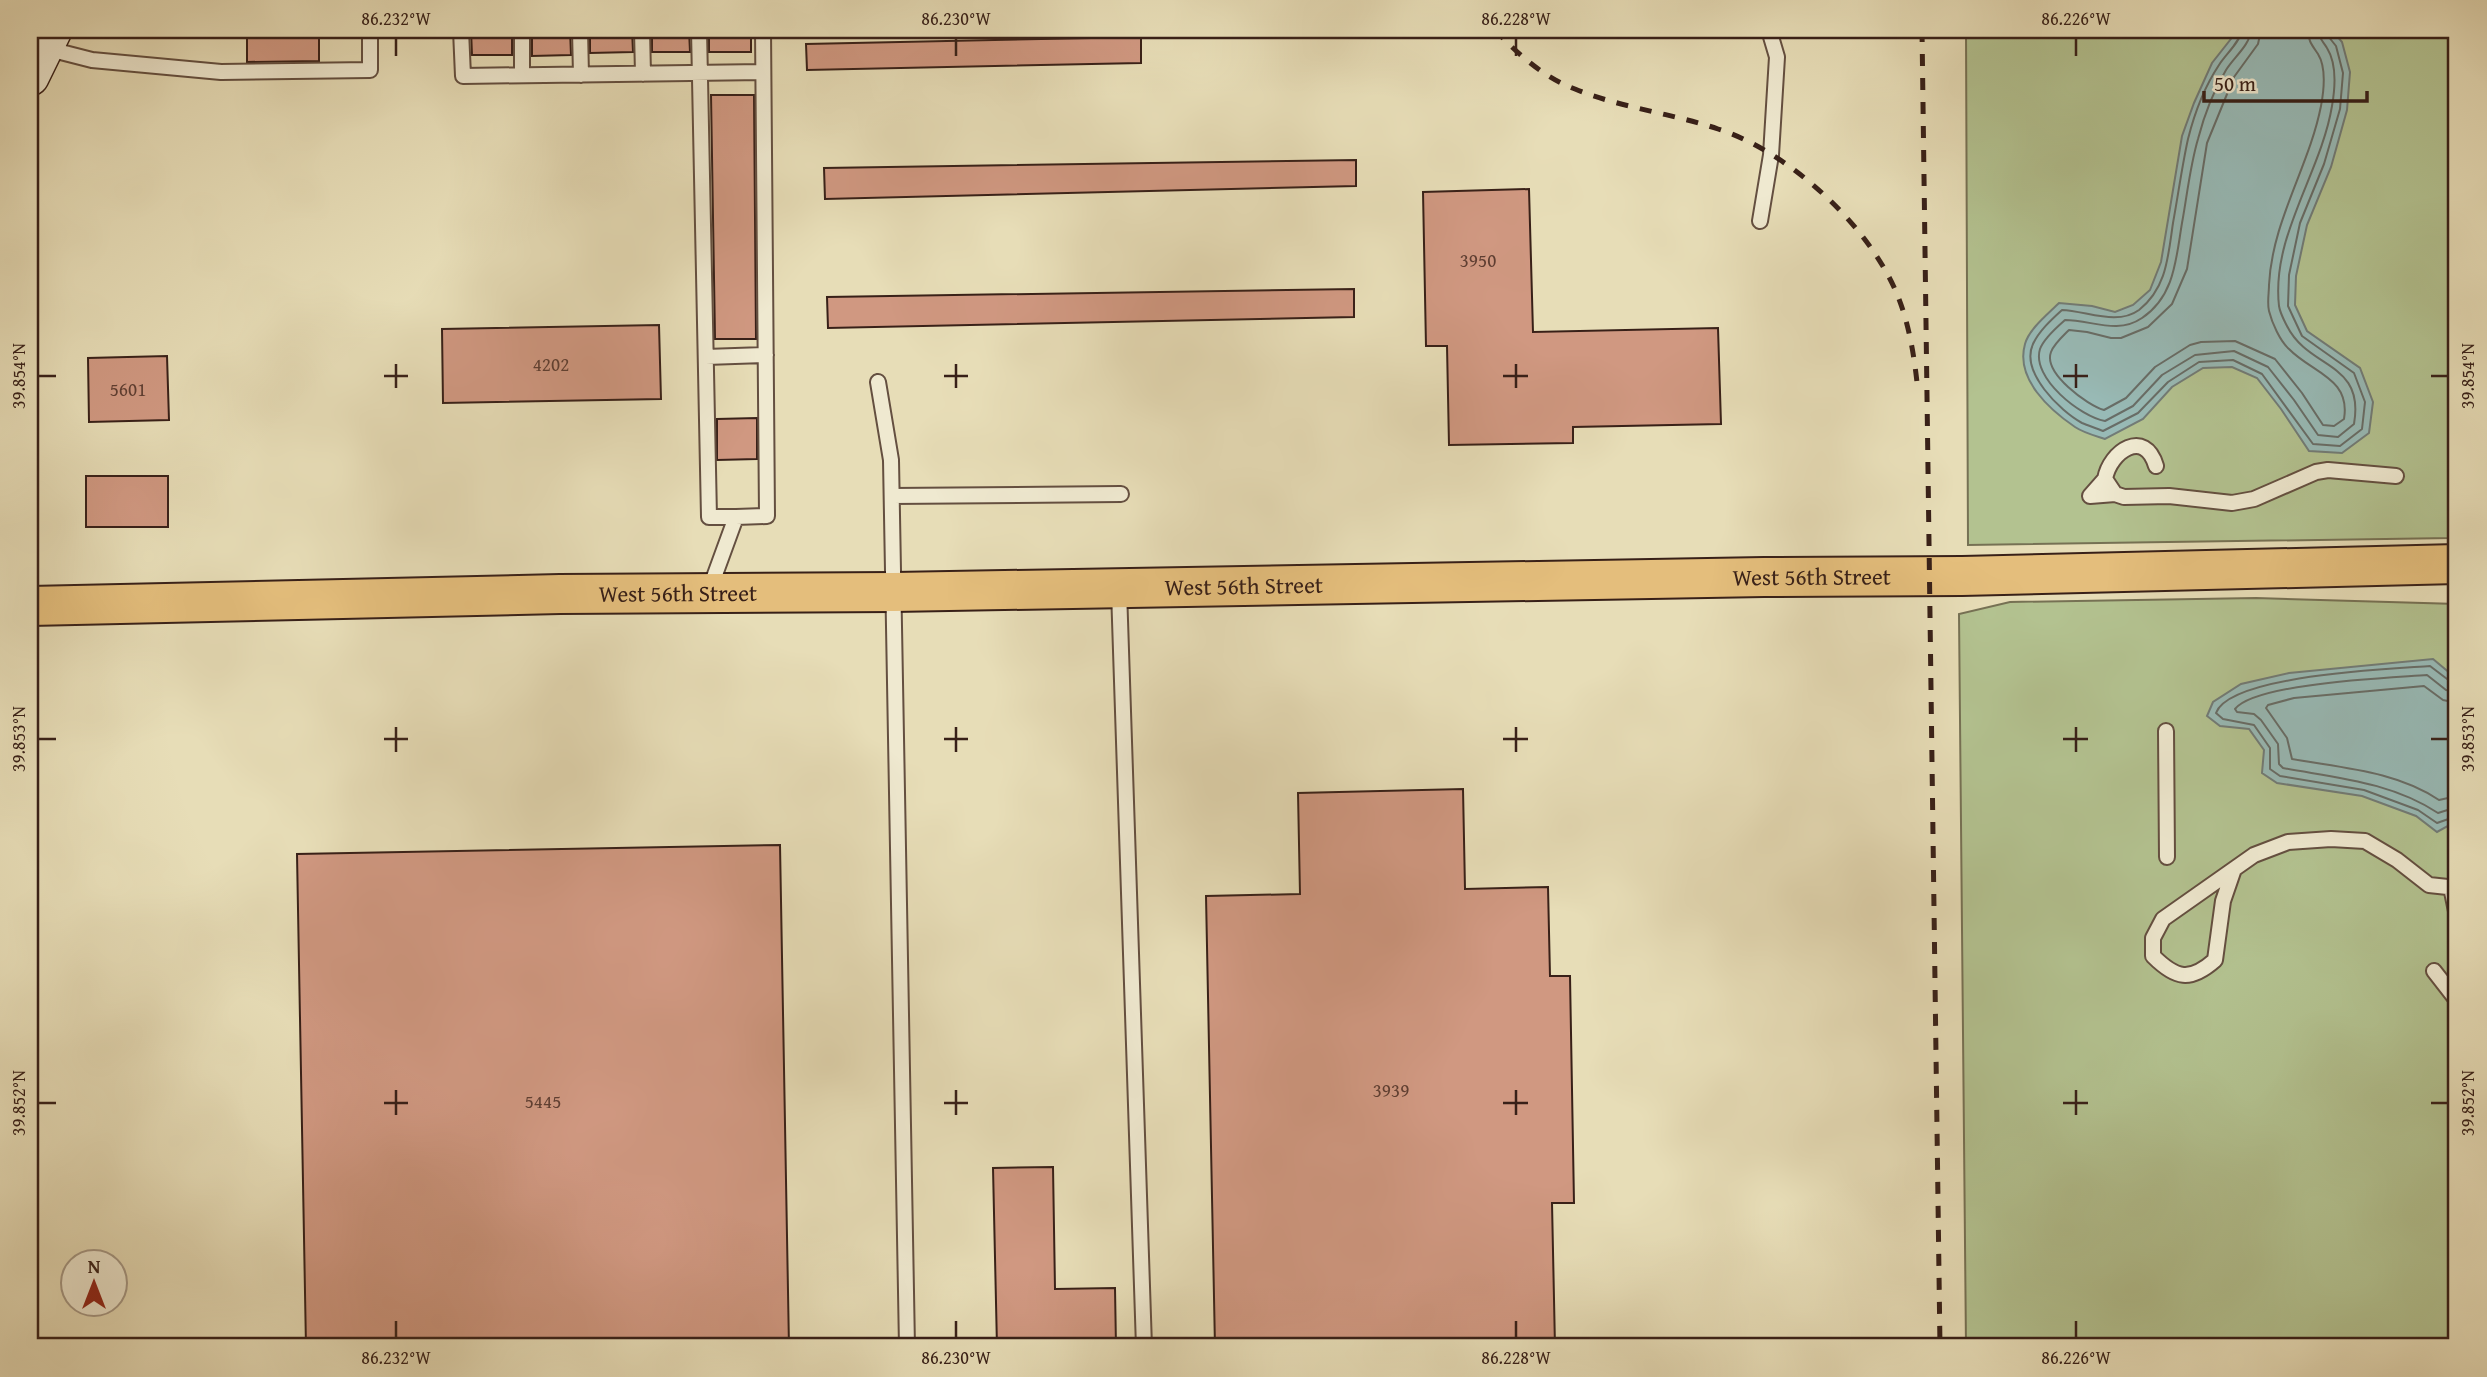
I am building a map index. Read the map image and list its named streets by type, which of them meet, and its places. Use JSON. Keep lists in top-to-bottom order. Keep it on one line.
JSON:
{"streets":{"main road":["West 56th Street"]},"house_numbers":["3950","4202","5601","3939","5445"],"scale_bar":"50 m","north":"top","coordinates":["86.232°W","86.230°W","86.228°W","86.226°W","39.854°N","39.853°N","39.852°N"]}
